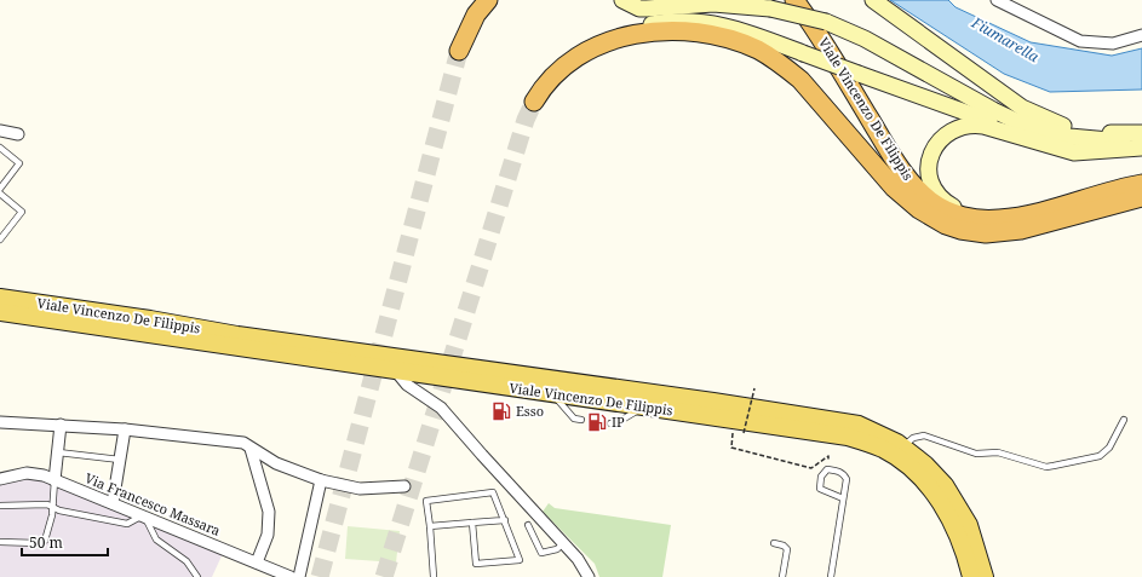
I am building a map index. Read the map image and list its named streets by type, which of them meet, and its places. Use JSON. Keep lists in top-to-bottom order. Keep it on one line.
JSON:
{"streets":{"highway":["Viale Vincenzo De Filippis"],"street":["Via Francesco Massara"]},"water":["Fiumarella"],"places":{"fuel station":["Esso","IP"]},"scale_bar":"50 m"}
